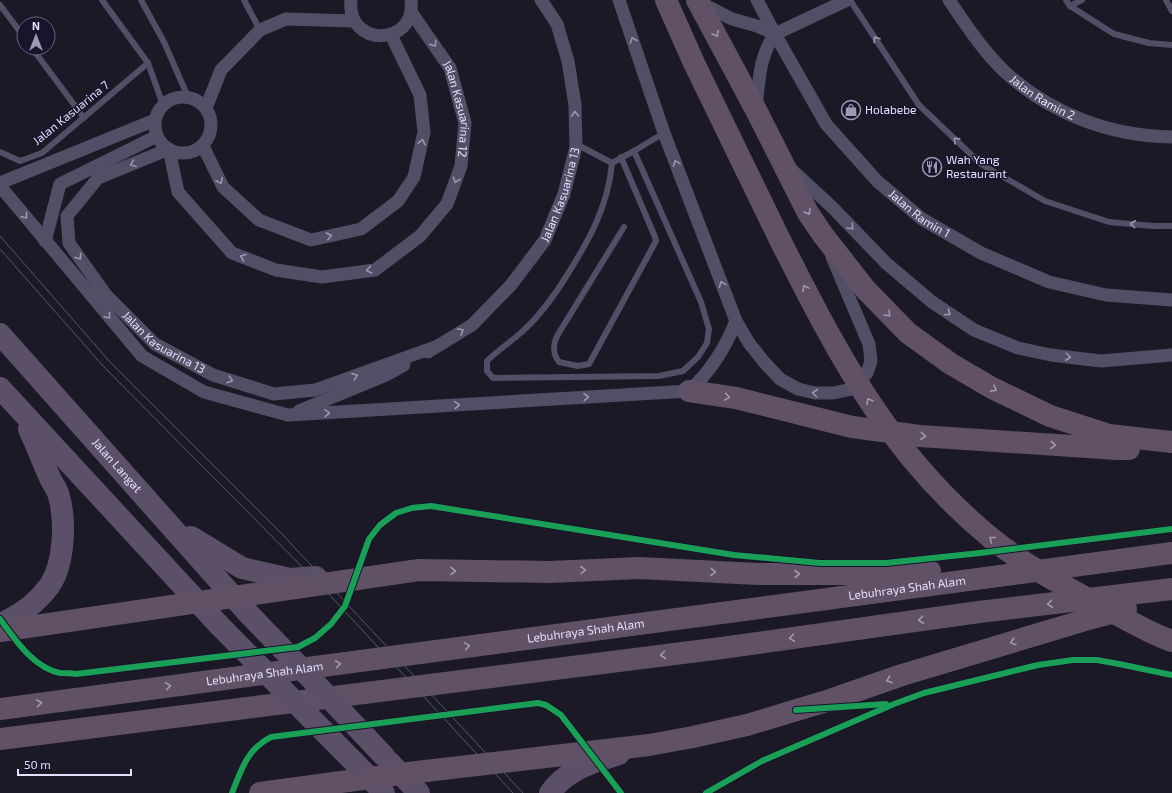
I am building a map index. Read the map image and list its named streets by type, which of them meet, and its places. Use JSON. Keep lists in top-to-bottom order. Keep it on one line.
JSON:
{"streets":{"highway":["Jalan Langat","Lebuhraya Shah Alam"],"street":["Jalan Ramin 2","Jalan Kasuarina 12","Jalan Kasuarina 13","Jalan Ramin 1"],"lane":["Jalan Kasuarina 7"]},"crossings":[["Jalan Kasuarina 12","Jalan Kasuarina 13"]],"places":{"shop":["Holabebe"],"restaurant":["Wah Yang Restaurant"]},"scale_bar":"50 m","north":"top"}
